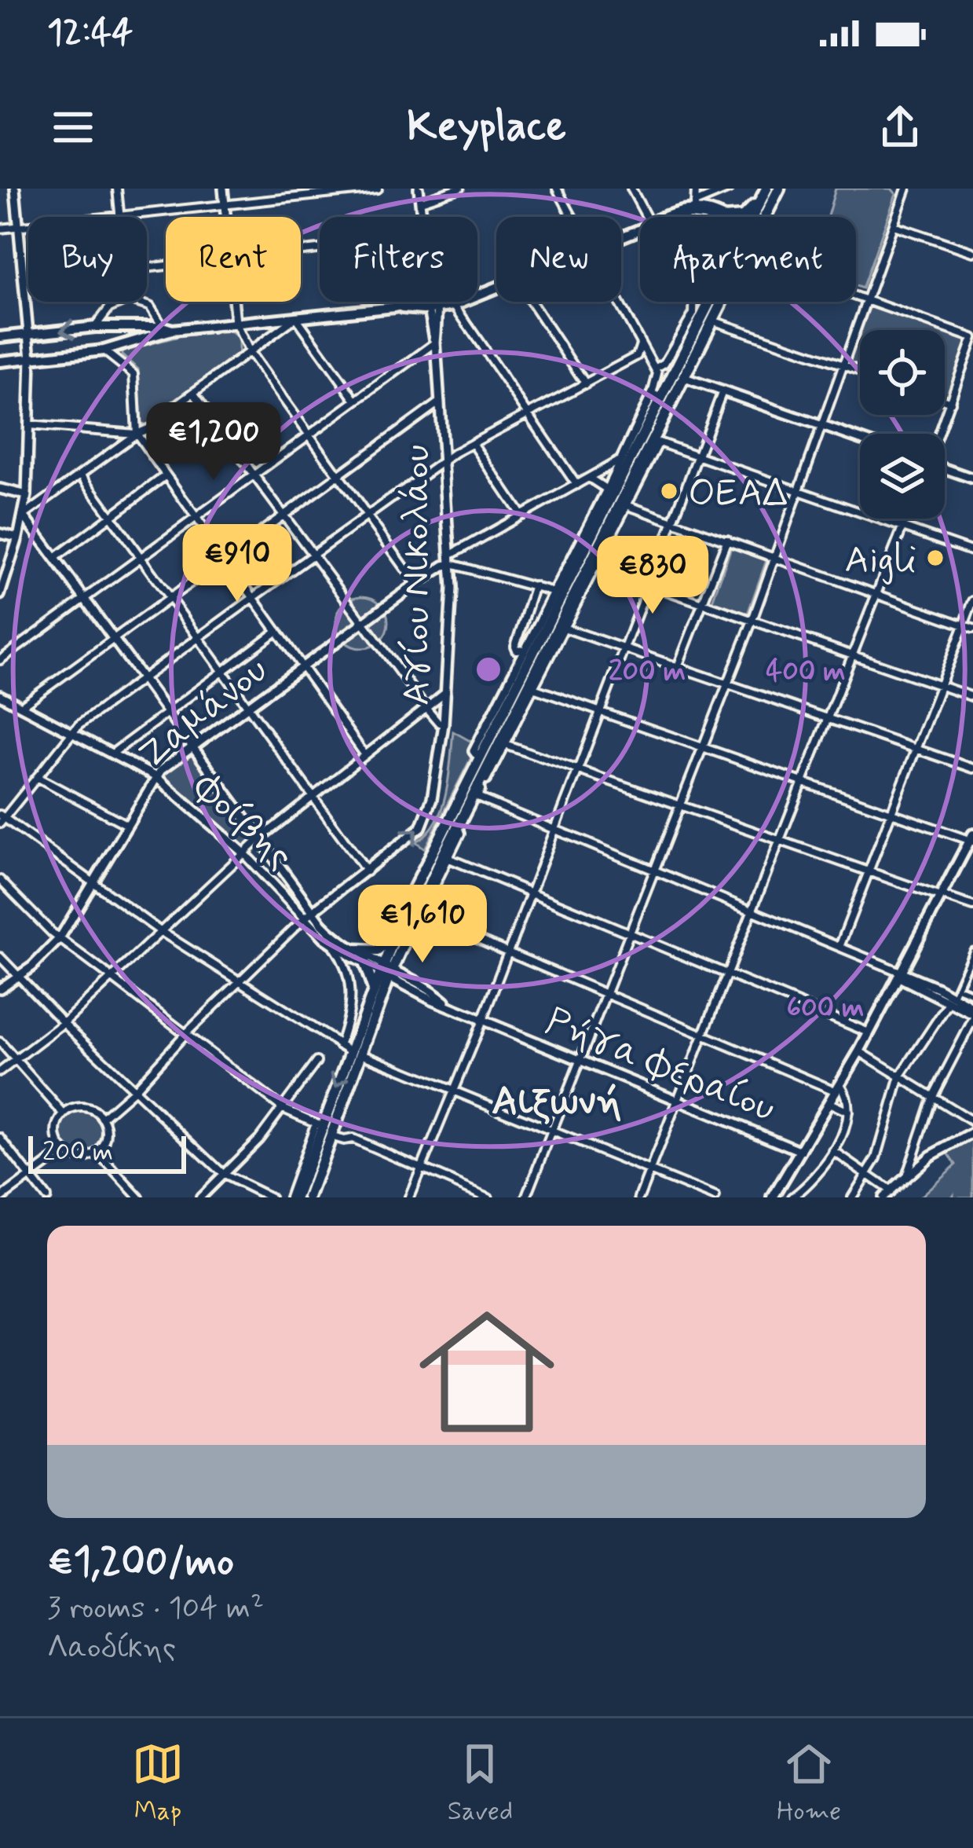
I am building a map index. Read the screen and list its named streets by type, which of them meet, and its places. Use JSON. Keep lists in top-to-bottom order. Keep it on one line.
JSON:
{"streets":{"street":["Αγίου Νικολάου","Ζαμάνου","Φοίβης","Ρήγα Φεραίου"]},"crossings":[["Αγίου Νικολάου","Ζαμάνου"],["Αγίου Νικολάου","Φοίβης"],["Ζαμάνου","Φοίβης"],["Φοίβης","Ρήγα Φεραίου"]],"districts":["Αιξωνή"],"places":["ΟΕΑΔ","Aigli"],"scale_bar":"200 m","page":{"status":"12:44","header":"Keyplace","chip":["Buy","Rent","Filters","New","Apartment"],"price":["€1,200","€910","€830","€1,610"],"scale":"200 m","list":[{"name":"€1,200/mo","note":"3 rooms · 104 m² · Λαοδίκης"}],"tabs":["Map","Saved","Home"]},"rings":["200 m","400 m","600 m"]}
